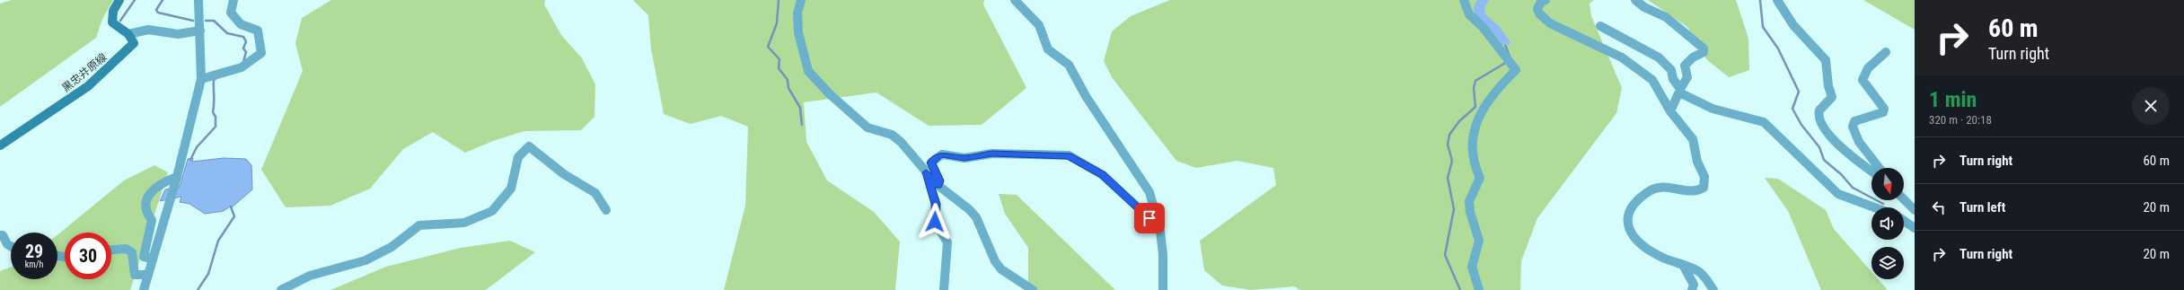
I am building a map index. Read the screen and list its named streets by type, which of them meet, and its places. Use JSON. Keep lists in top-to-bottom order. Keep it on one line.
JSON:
{"streets":{"main road":["黒忠井原線"]},"north":"bottom","page":{"turn":["60 m","Turn right"],"heading":["1 min","320 m · 20:18"],"list":[{"name":"Turn right","value":"60 m"},{"name":"Turn left","value":"20 m"},{"name":"Turn right","value":"20 m"}],"speed":"29 km/h","limit":"30"}}
